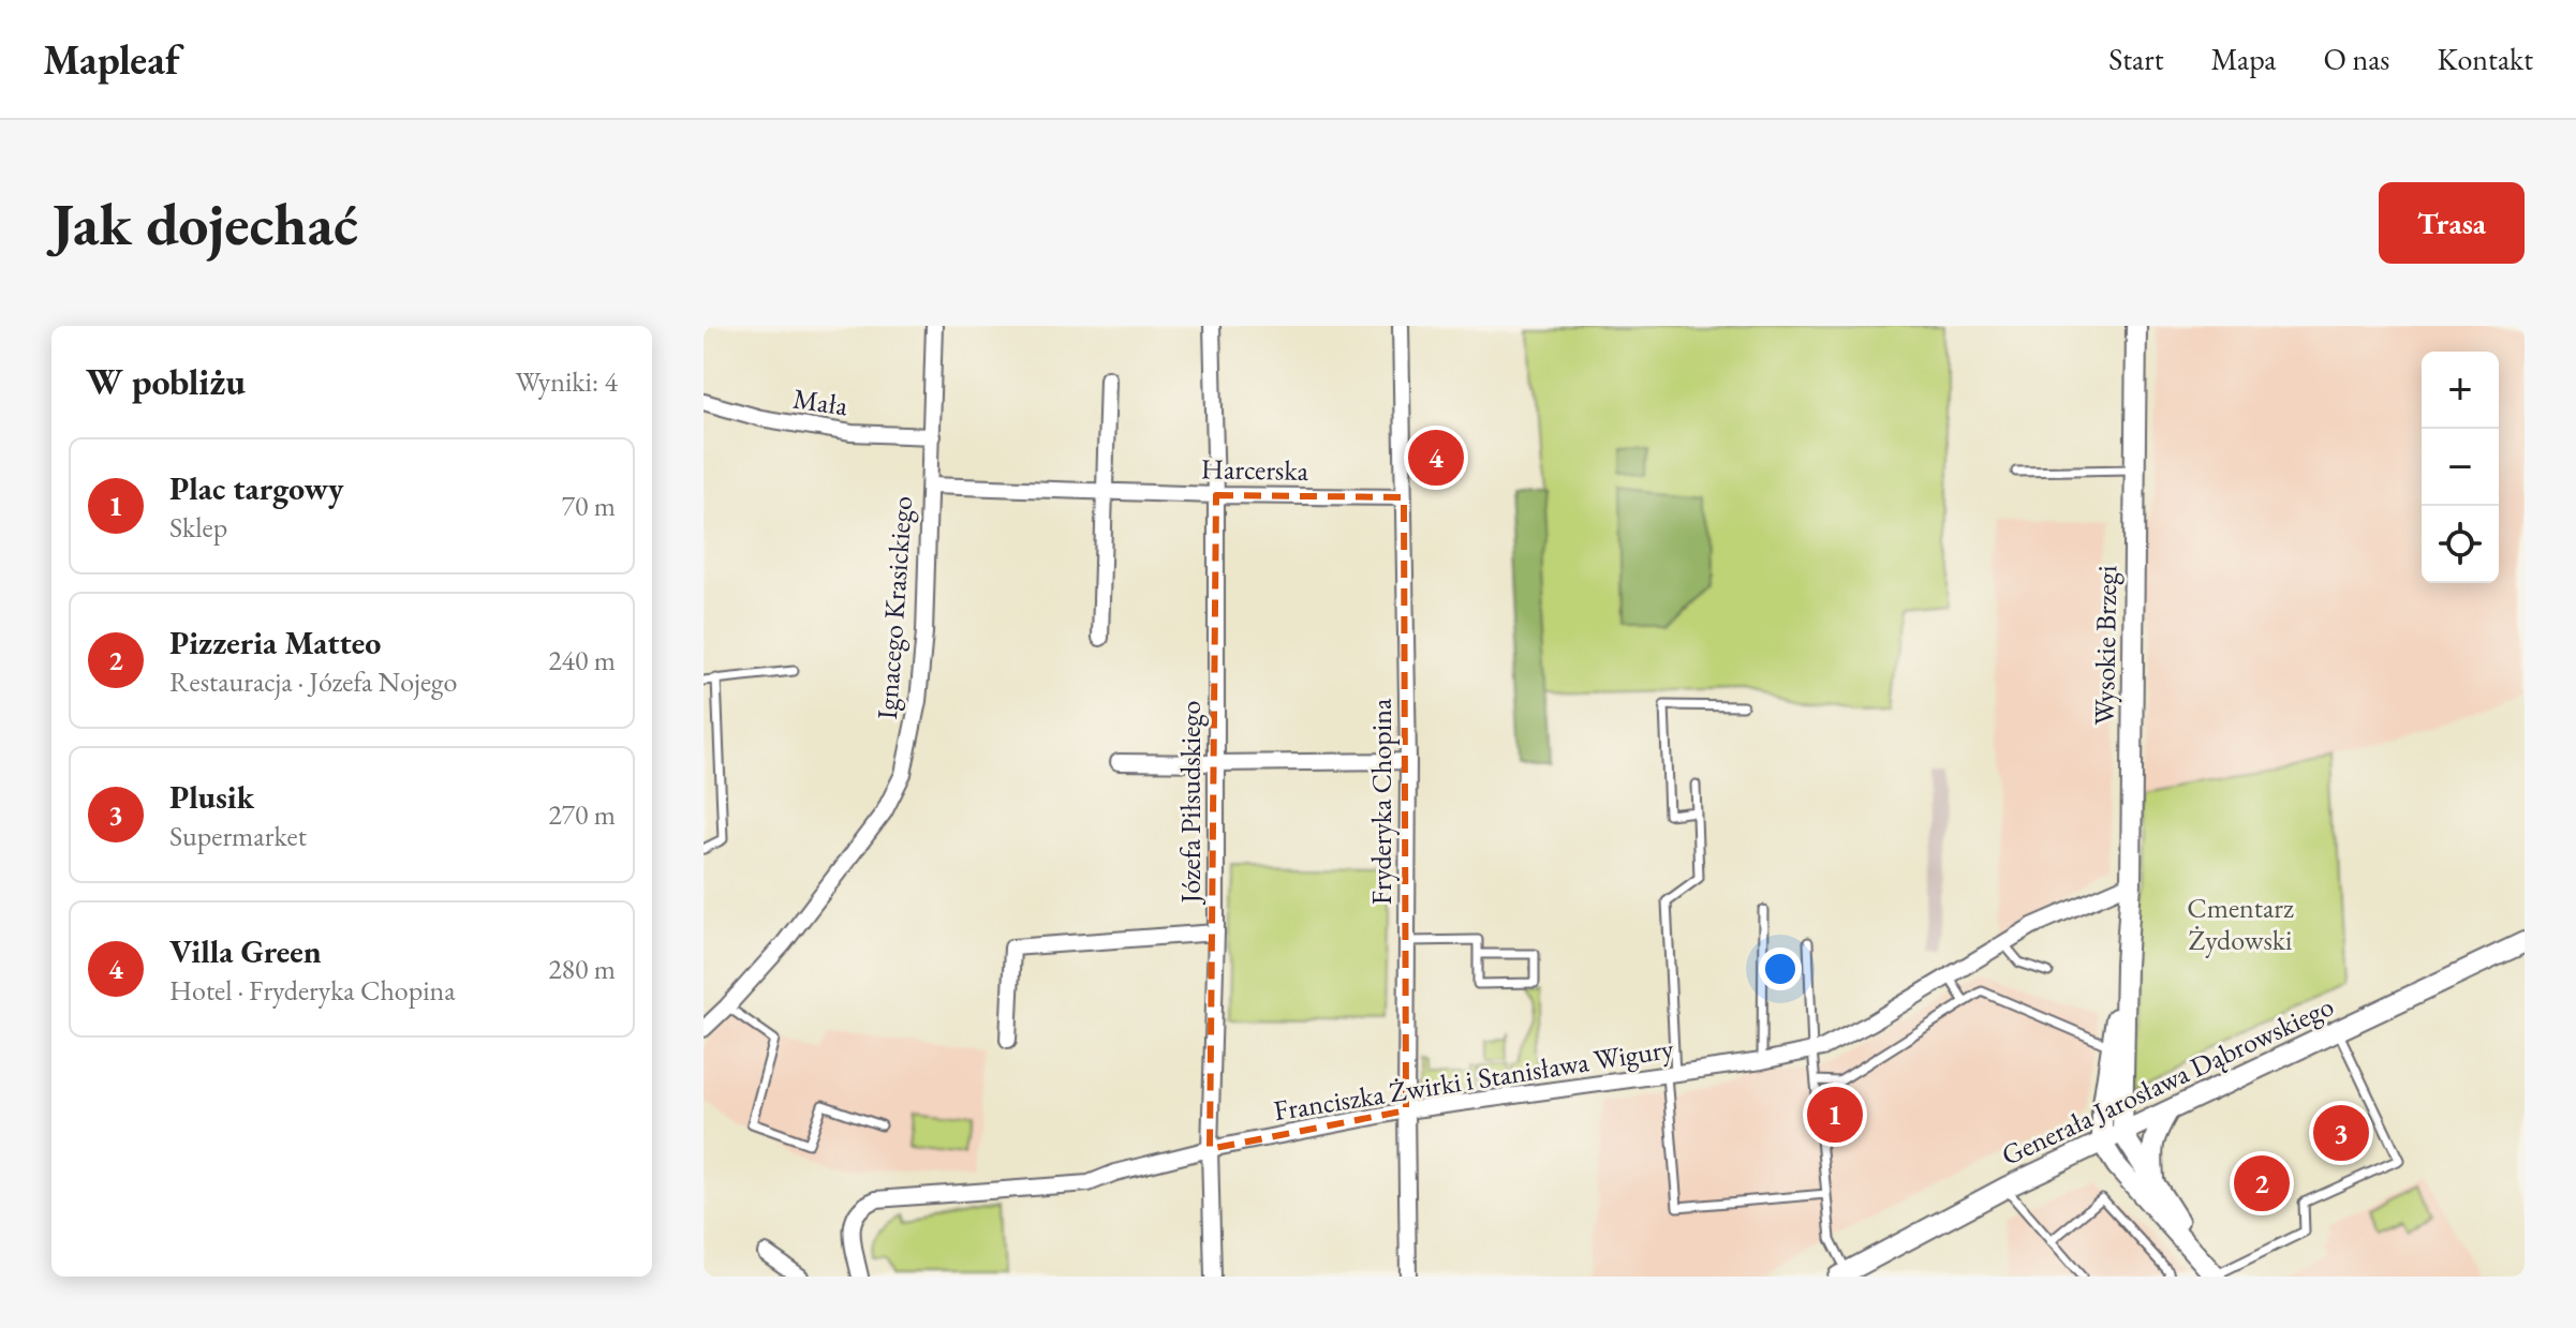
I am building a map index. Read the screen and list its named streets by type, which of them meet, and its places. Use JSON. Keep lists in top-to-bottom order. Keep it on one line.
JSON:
{"streets":{"street":["Mała","Harcerska","Ignacego Krasickiego","Wysokie Brzegi","Józefa Piłsudskiego","Fryderyka Chopina","Franciszka Żwirki i Stanisława Wigury","Generała Jarosława Dąbrowskiego"]},"crossings":[["Mała","Ignacego Krasickiego"],["Harcerska","Ignacego Krasickiego"],["Harcerska","Józefa Piłsudskiego"],["Harcerska","Fryderyka Chopina"],["Wysokie Brzegi","Franciszka Żwirki i Stanisława Wigury"],["Wysokie Brzegi","Generała Jarosława Dąbrowskiego"],["Józefa Piłsudskiego","Franciszka Żwirki i Stanisława Wigury"],["Fryderyka Chopina","Franciszka Żwirki i Stanisława Wigury"]],"parks":["Cmentarz Żydowski"],"page":{"header":"Mapleaf","nav":["Start","Mapa","O nas","Kontakt"],"buttons":"Trasa","title":"Jak dojechać","heading":["W pobliżu","Wyniki: 4"],"map_buttons":["+","−"],"pins":["4","1","3","2"],"list":[{"mark":"1","name":"Plac targowy","note":"Sklep","value":"70 m"},{"mark":"2","name":"Pizzeria Matteo","note":"Restauracja · Józefa Nojego","value":"240 m"},{"mark":"3","name":"Plusik","note":"Supermarket","value":"270 m"},{"mark":"4","name":"Villa Green","note":"Hotel · Fryderyka Chopina","value":"280 m"}]}}
